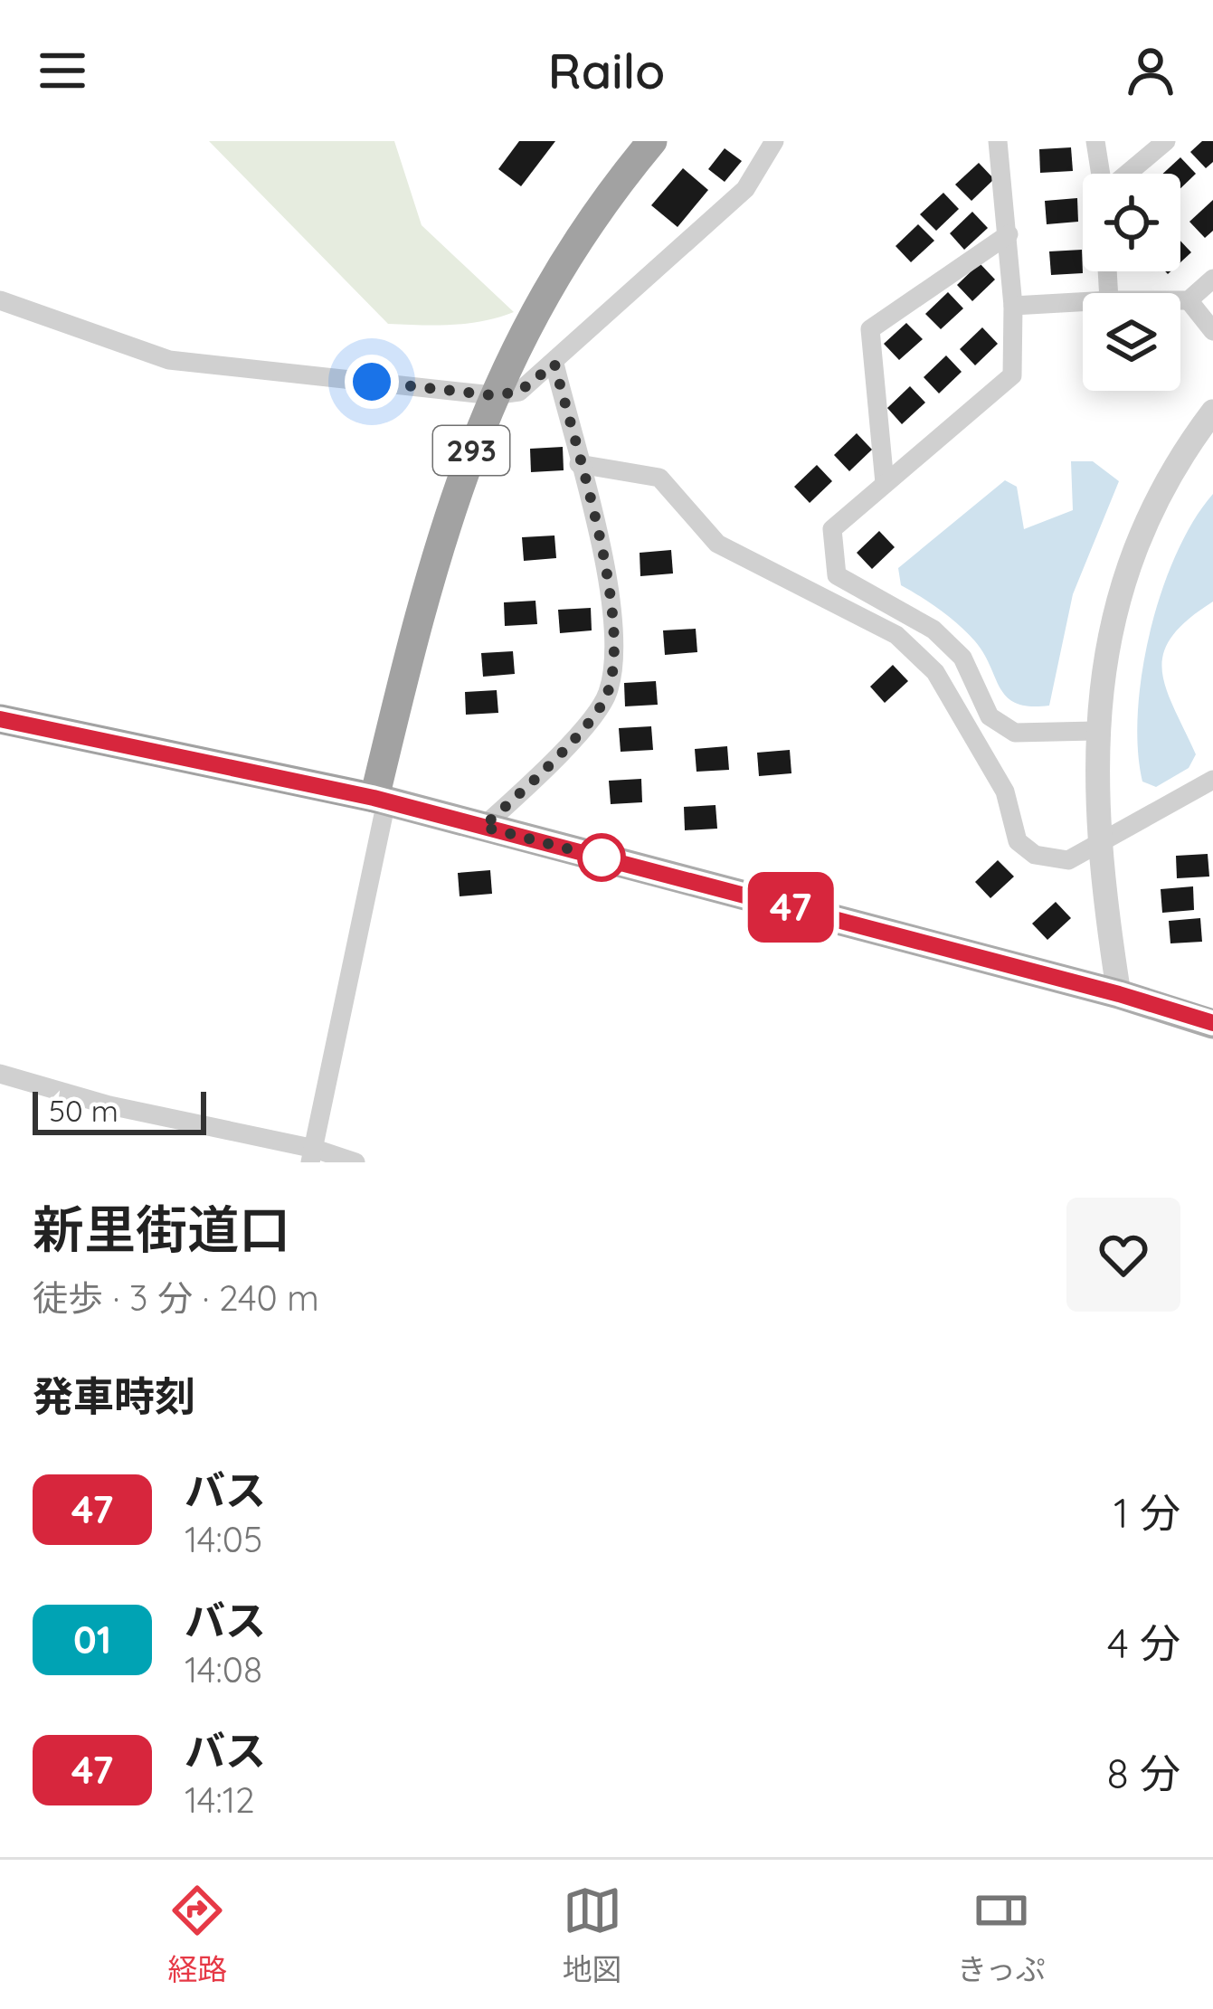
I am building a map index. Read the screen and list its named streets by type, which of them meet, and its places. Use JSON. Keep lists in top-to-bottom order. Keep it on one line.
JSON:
{"streets":{"highway":["293"]},"lines":["bus line 47"],"scale_bar":"50 m","page":{"header":"Railo","on_map":"47","scale":"50 m","heading":[["新里街道口","徒歩 · 3 分 · 240 m"],"発車時刻"],"list":[{"mark":"47","name":"バス","note":"14:05","value":"1 分"},{"mark":"01","name":"バス","note":"14:08","value":"4 分"},{"mark":"47","name":"バス","note":"14:12","value":"8 分"}],"tabs":["経路","地図","きっぷ"]}}
